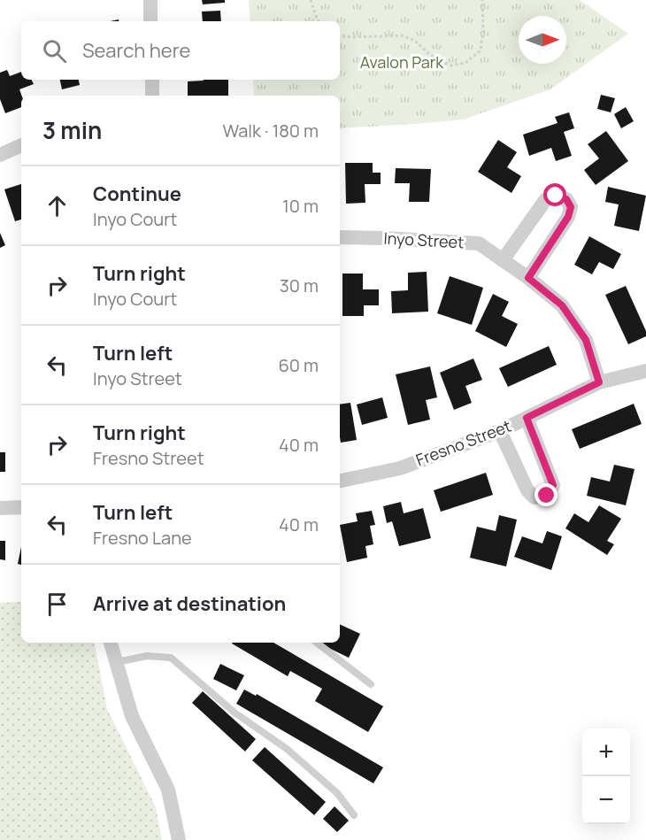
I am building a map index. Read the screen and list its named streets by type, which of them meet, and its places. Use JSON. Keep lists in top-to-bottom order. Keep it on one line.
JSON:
{"streets":{"street":["Inyo Street","Fresno Street"]},"crossings":[["Inyo Street","Fresno Street"]],"parks":["Avalon Park"],"north":"right","page":{"search":"Search here","heading":["3 min","Walk · 180 m"],"list":[["Continue","Inyo Court","10 m"],["Turn right","Inyo Court","30 m"],["Turn left","Inyo Street","60 m"],["Turn right","Fresno Street","40 m"],["Turn left","Fresno Lane","40 m"],"Arrive at destination"],"map_buttons":["+","−"]}}
